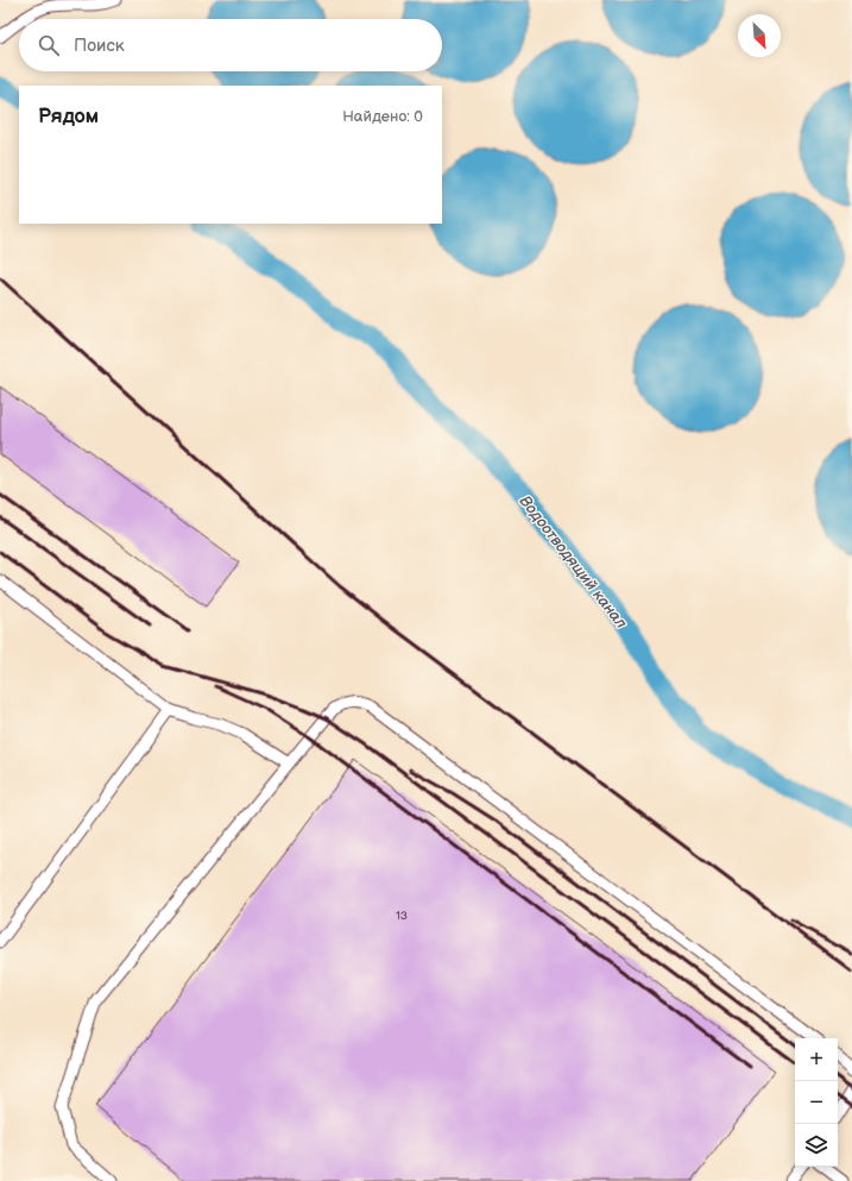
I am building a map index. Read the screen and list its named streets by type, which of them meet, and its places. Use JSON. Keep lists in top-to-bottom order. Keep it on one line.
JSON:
{"water":["Водоотводящий канал"],"house_numbers":["13"],"north":"bottom right","page":{"search":"Поиск","heading":["Рядом","Найдено: 0"],"map_buttons":["+","−"]}}
